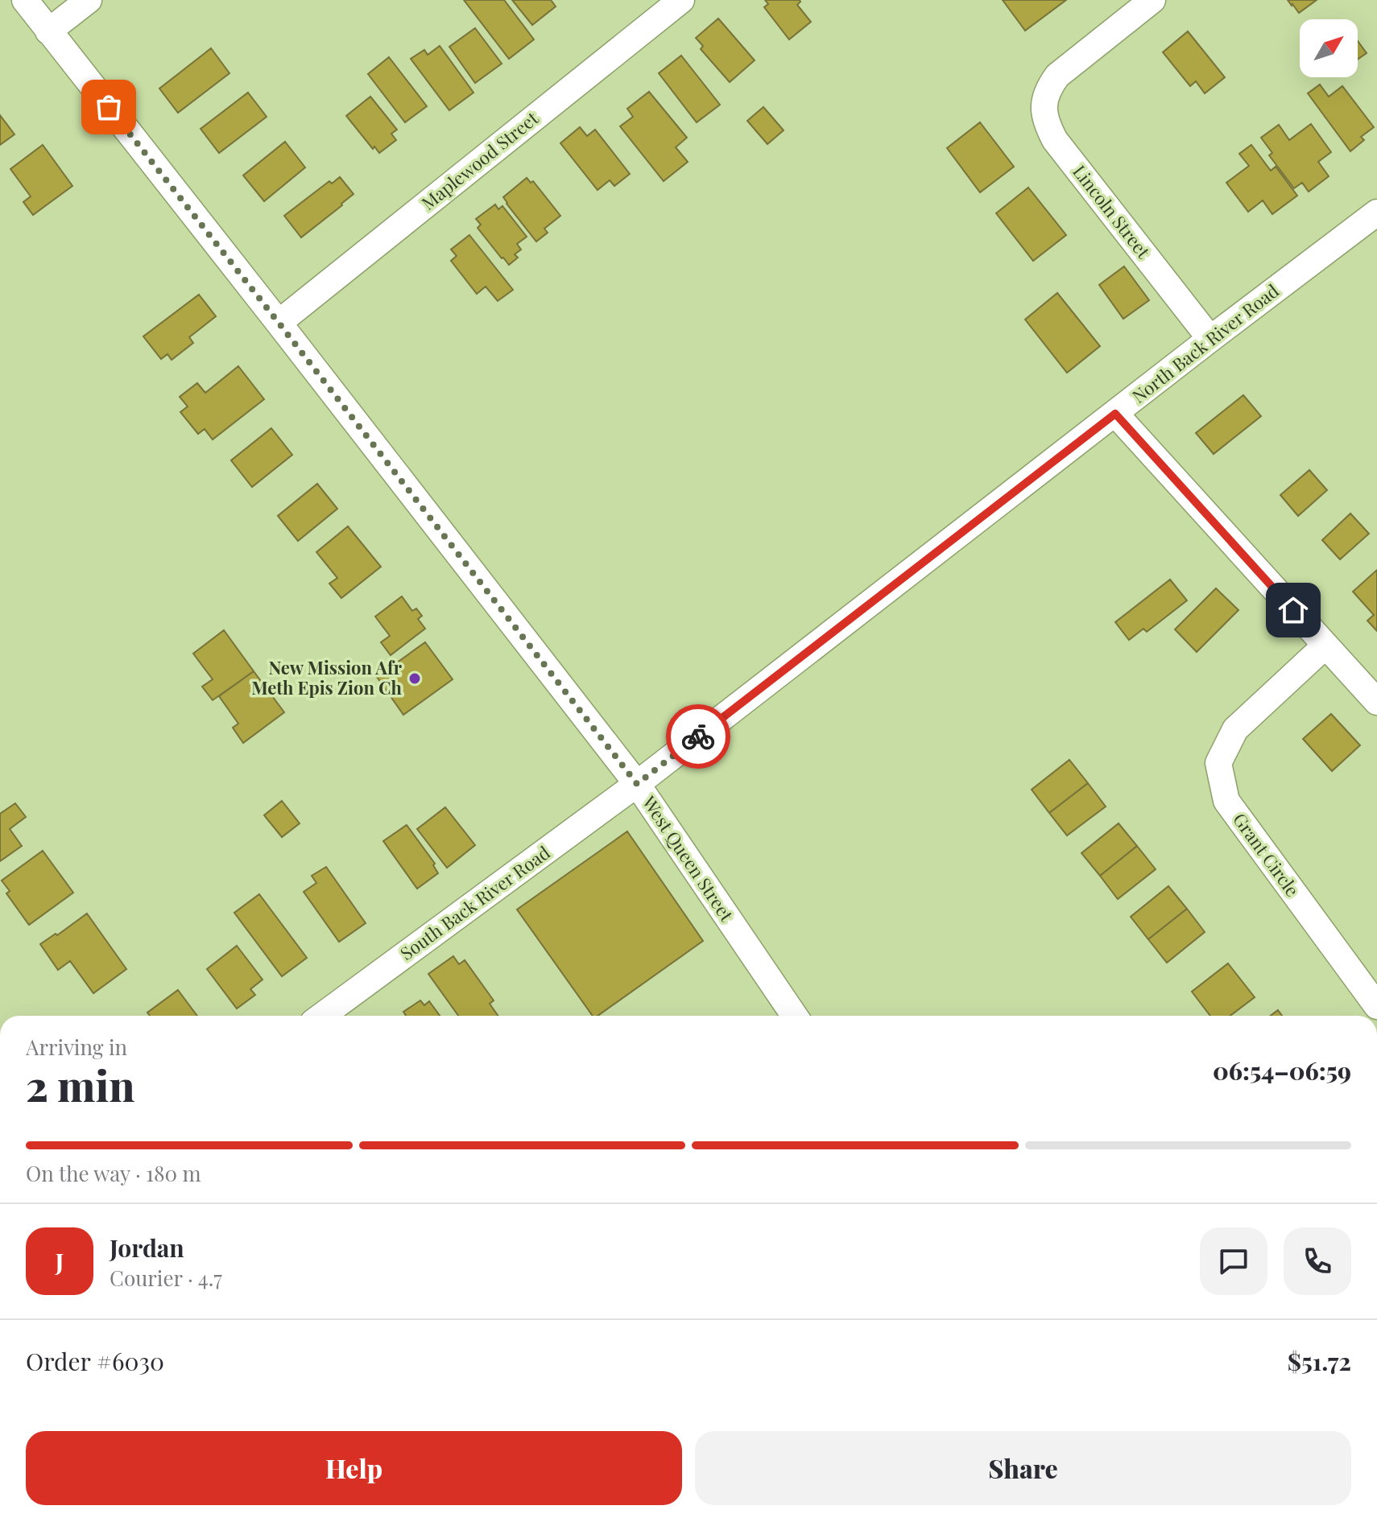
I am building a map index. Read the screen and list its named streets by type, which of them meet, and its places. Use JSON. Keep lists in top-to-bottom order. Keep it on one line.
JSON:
{"streets":{"street":["Maplewood Street","Lincoln Street","North Back River Road","Grant Circle","West Queen Street","South Back River Road"]},"crossings":[["Maplewood Street","West Queen Street"],["Lincoln Street","North Back River Road"],["North Back River Road","West Queen Street"],["North Back River Road","South Back River Road"],["West Queen Street","South Back River Road"]],"places":["New Mission Afr Meth Epis Zion Ch"],"north":"top right","page":{"heading":["2 min","Arriving in","06:54–06:59"],"panel":["Jordan","Courier · 4.7","Order #6030","$51.72"],"bar":"On the way · 180 m","round":"J","buttons":["Help","Share"]}}
